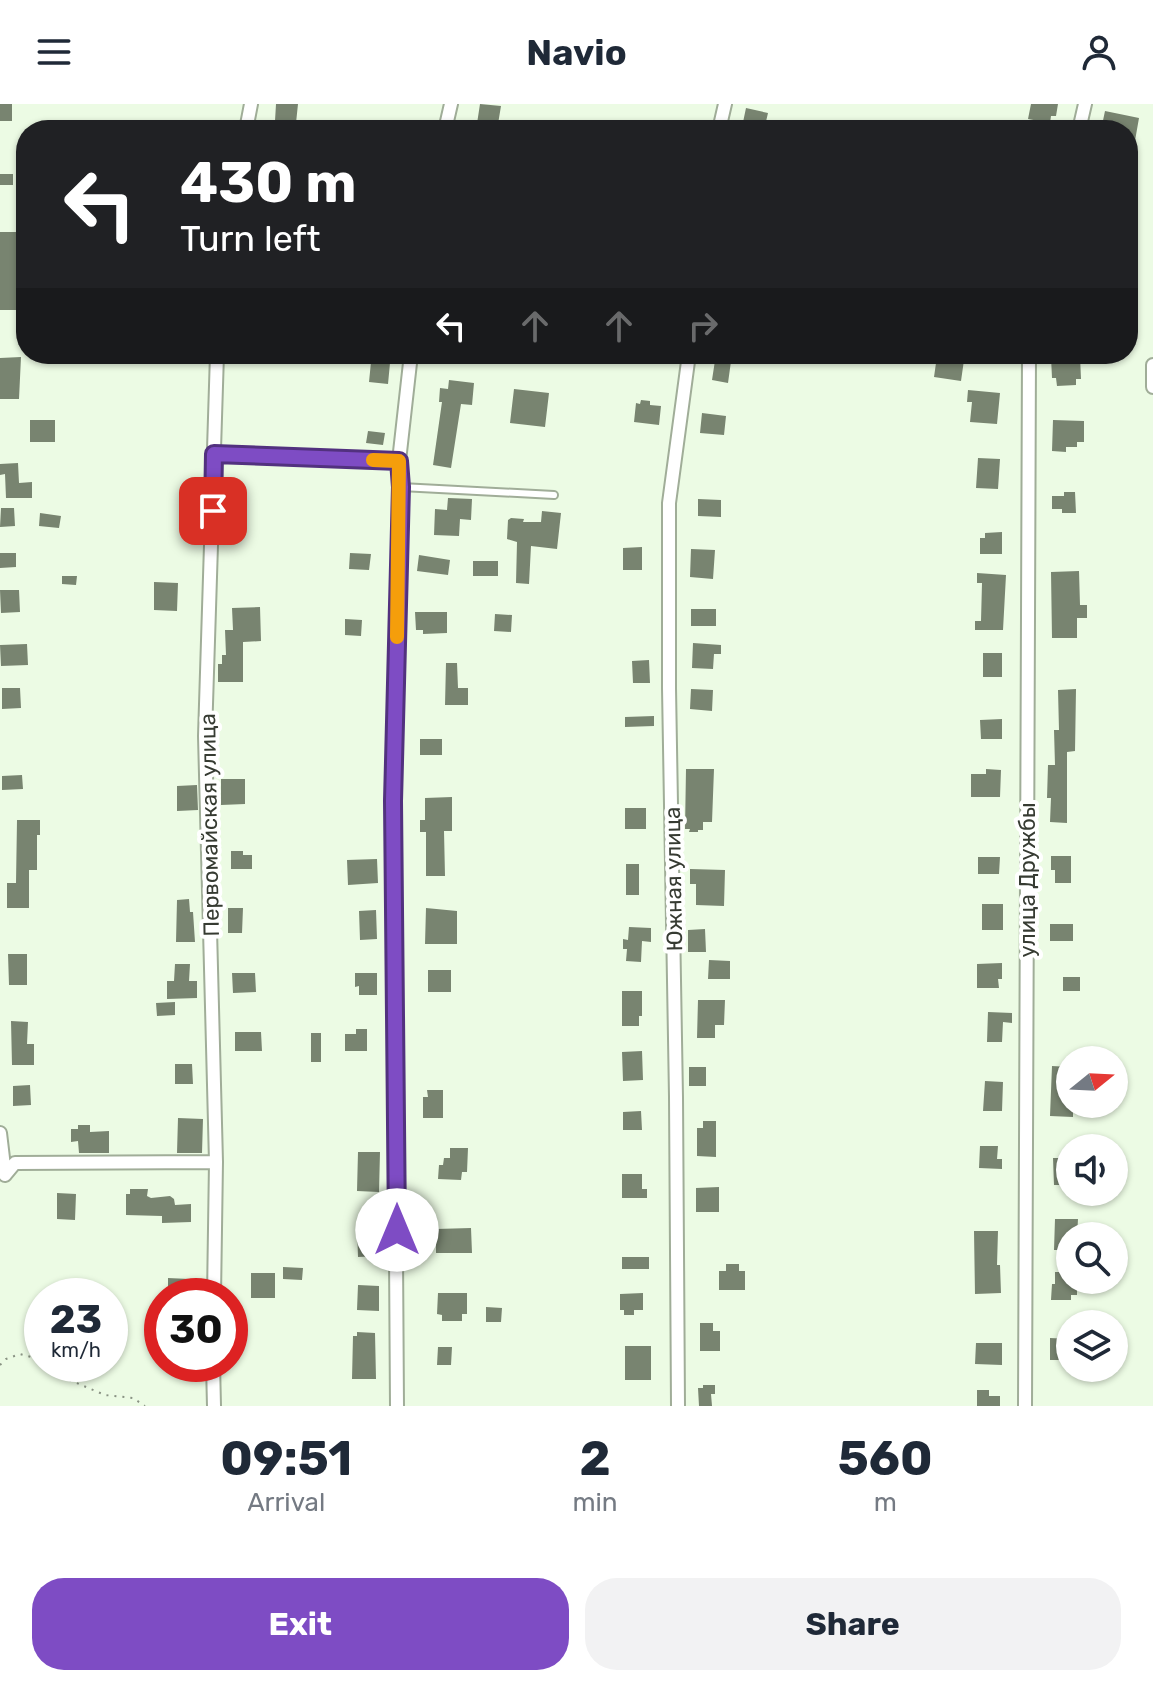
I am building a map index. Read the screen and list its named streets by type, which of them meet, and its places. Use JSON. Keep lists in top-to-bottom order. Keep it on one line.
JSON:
{"streets":{"street":["Первомайская улица","Южная улица","улица Дружбы"]},"north":"right","page":{"header":"Navio","turn":["430 m","Turn left"],"speed":"23 km/h","limit":"30","eta":["09:51","Arrival","2","min","560","m"],"buttons":["Exit","Share"]}}
